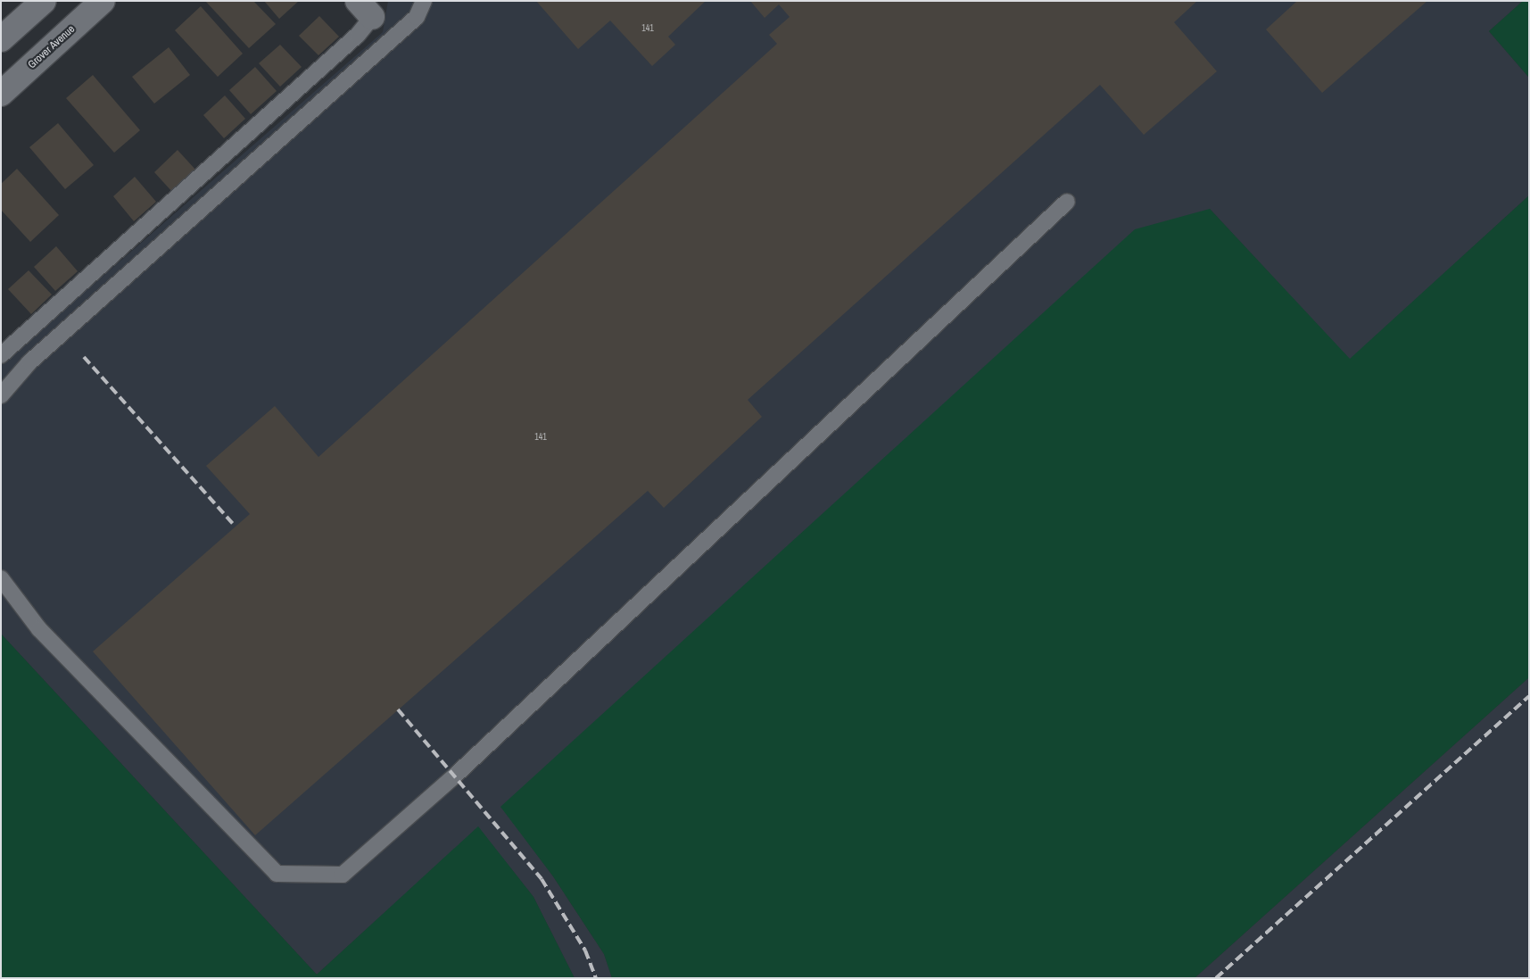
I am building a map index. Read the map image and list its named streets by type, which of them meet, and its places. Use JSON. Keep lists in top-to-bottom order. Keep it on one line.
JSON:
{"streets":{"street":["Grover Avenue"]},"house_numbers":["141","141"]}
